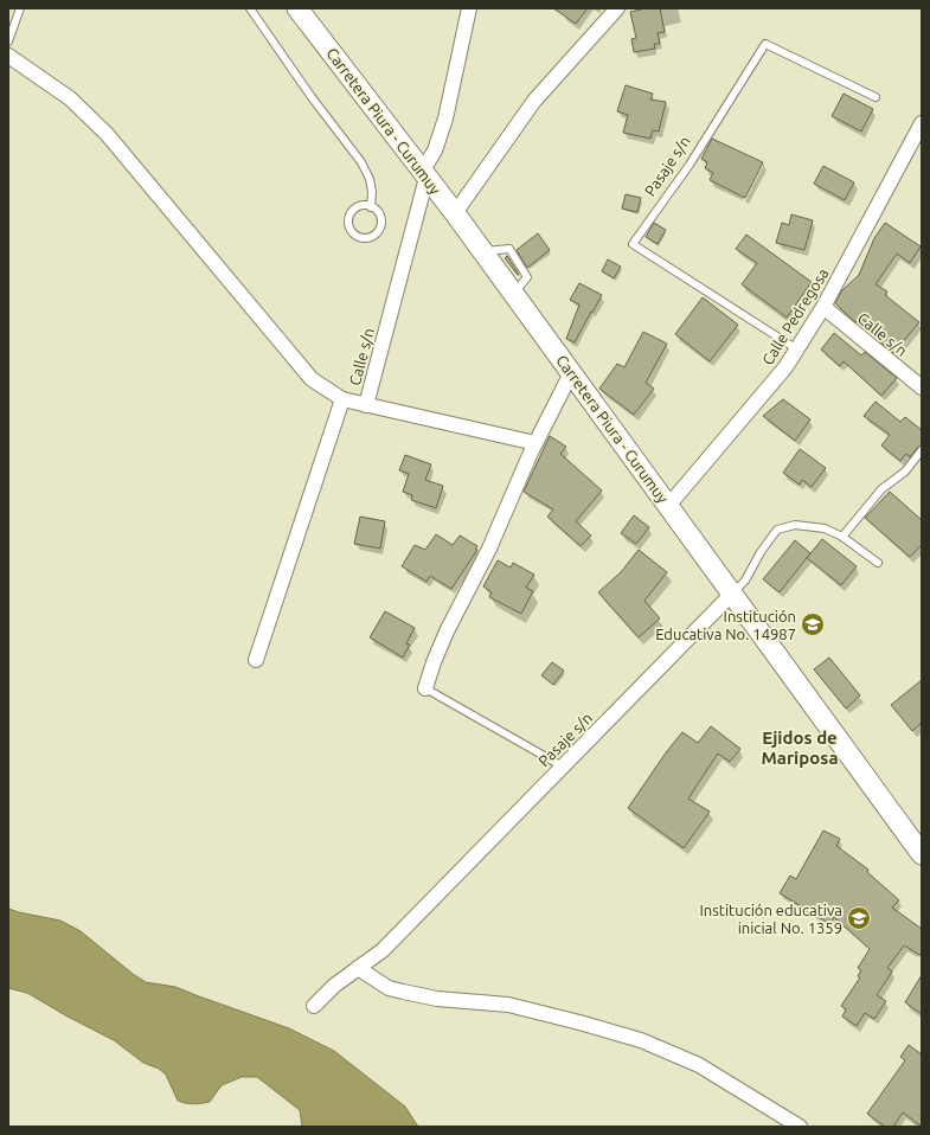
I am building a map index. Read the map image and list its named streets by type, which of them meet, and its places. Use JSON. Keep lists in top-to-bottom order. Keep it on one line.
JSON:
{"streets":{"main road":["Carretera Piura - Curumuy"],"street":["Pasaje s/n","Calle Pedregosa","Calle s/n"]},"crossings":[["Carretera Piura - Curumuy","Pasaje s/n"],["Carretera Piura - Curumuy","Calle Pedregosa"],["Carretera Piura - Curumuy","Calle s/n"],["Pasaje s/n","Calle Pedregosa"],["Calle Pedregosa","Calle s/n"]],"districts":["Ejidos de Mariposa"],"places":{"school or university":["Institución Educativa No. 14987","Institución educativa inicial No. 1359"]}}
